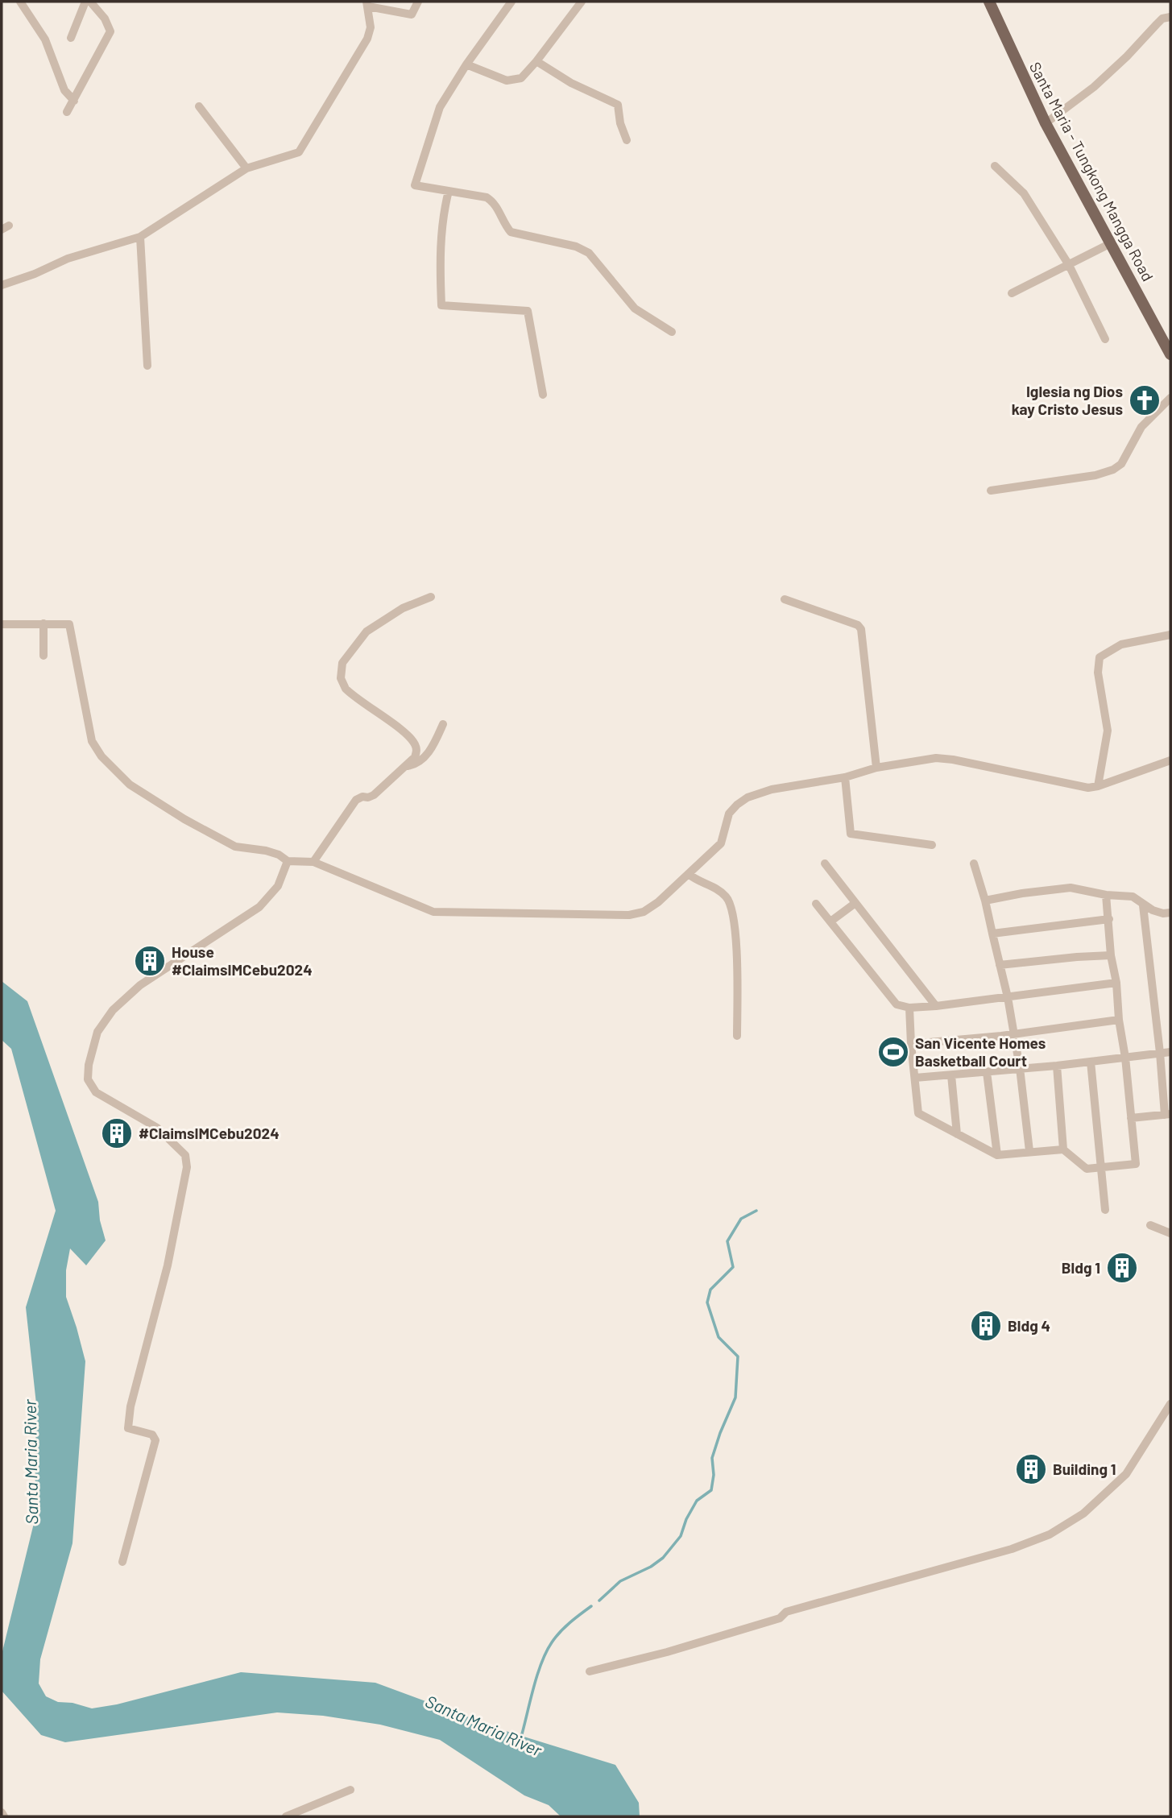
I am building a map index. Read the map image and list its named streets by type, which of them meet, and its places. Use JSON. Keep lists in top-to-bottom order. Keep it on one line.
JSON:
{"streets":{"main road":["Santa Maria - Tungkong Mangga Road"]},"water":["Santa Maria River"],"places":{"church":["Iglesia ng Dios kay Cristo Jesus"],"building":["House #ClaimsIMCebu2024","#ClaimsIMCebu2024","Bldg 1","Bldg 4","Building 1"],"sports":["San Vicente Homes Basketball Court"]}}
